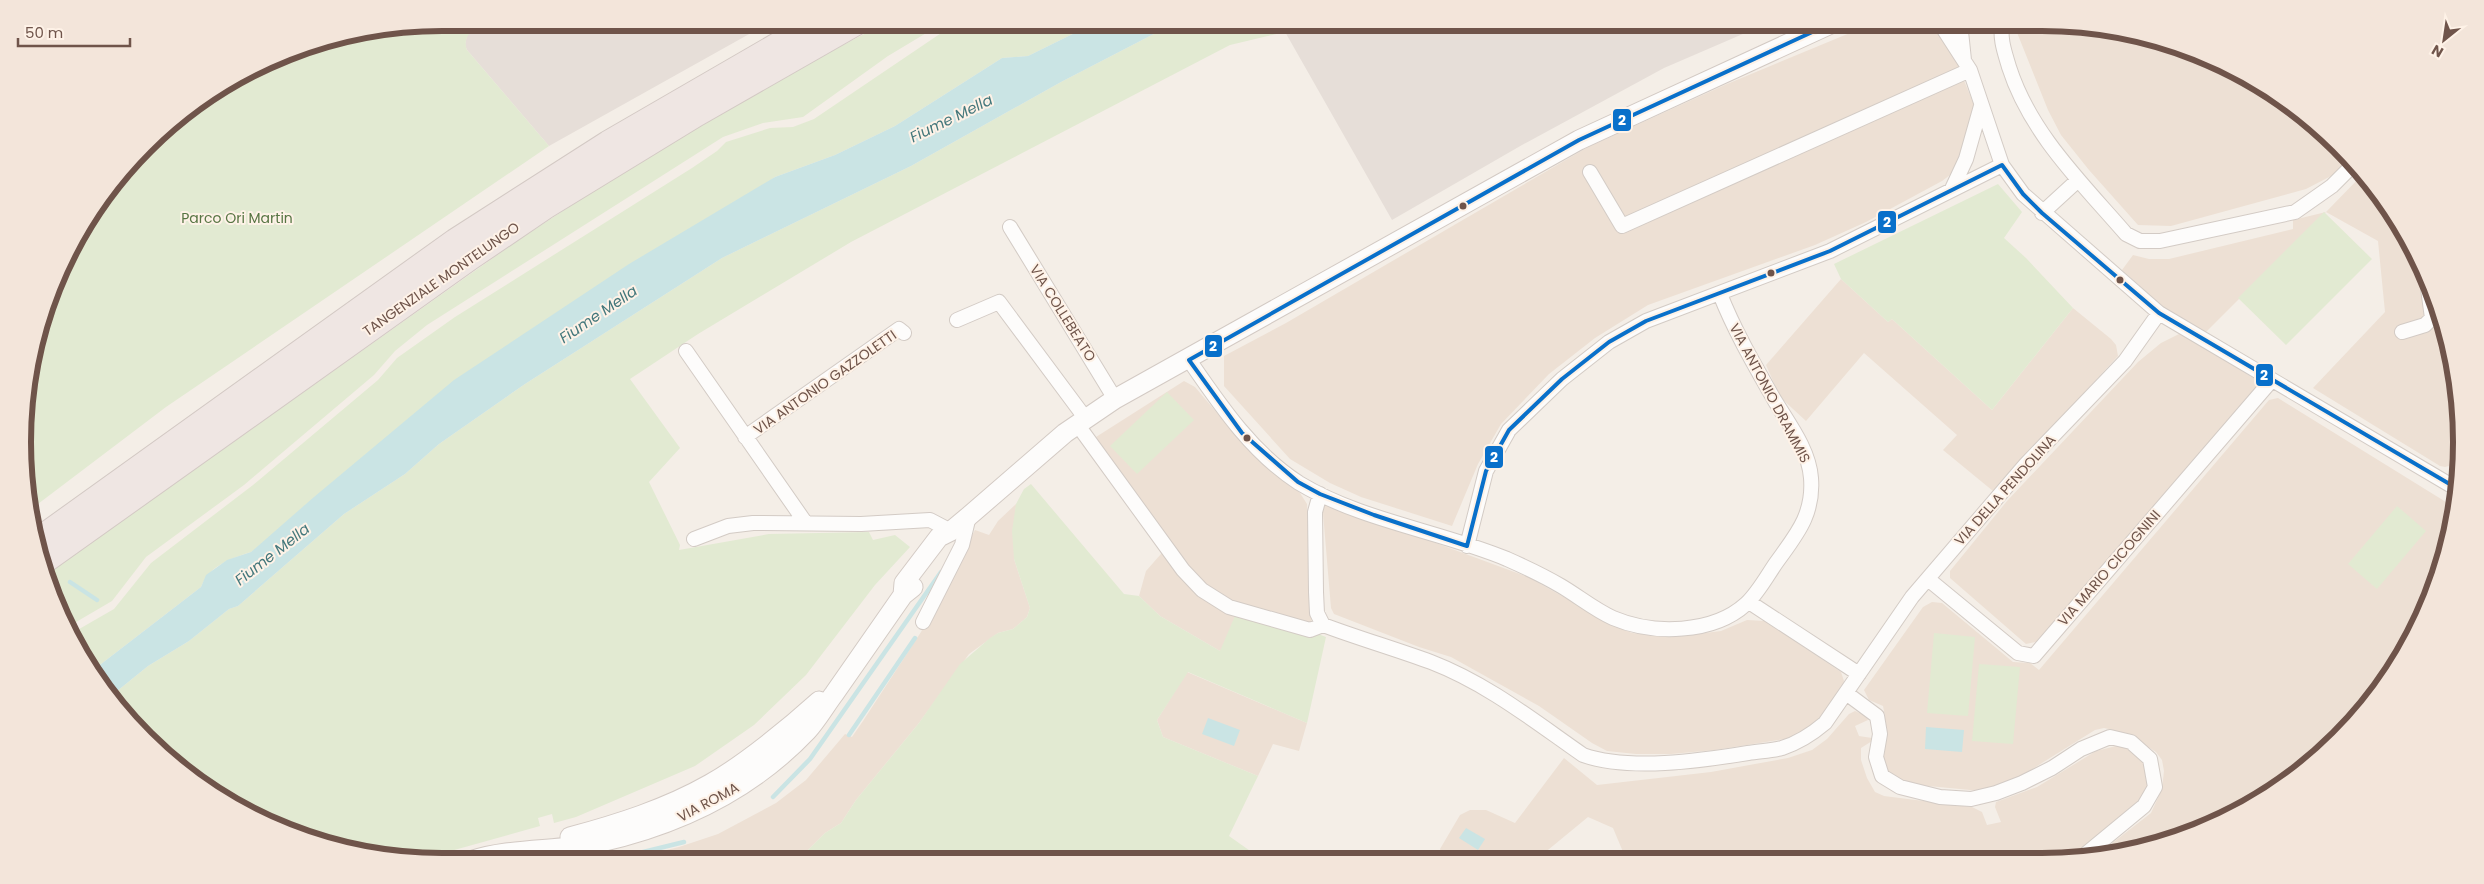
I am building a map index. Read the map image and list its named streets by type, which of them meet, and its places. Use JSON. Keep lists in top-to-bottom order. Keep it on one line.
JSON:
{"streets":{"highway":["TANGENZIALE MONTELUNGO"],"street":["VIA COLLEBEATO","VIA ANTONIO GAZZOLETTI","VIA ANTONIO DRAMMIS","VIA DELLA PENDOLINA","VIA MARIO CICOGNINI","VIA ROMA"]},"crossings":[["VIA DELLA PENDOLINA","VIA MARIO CICOGNINI"]],"water":["Fiume Mella"],"parks":["Parco Ori Martin"],"lines":["transit line 2"],"scale_bar":"50 m","north":"bottom left"}
